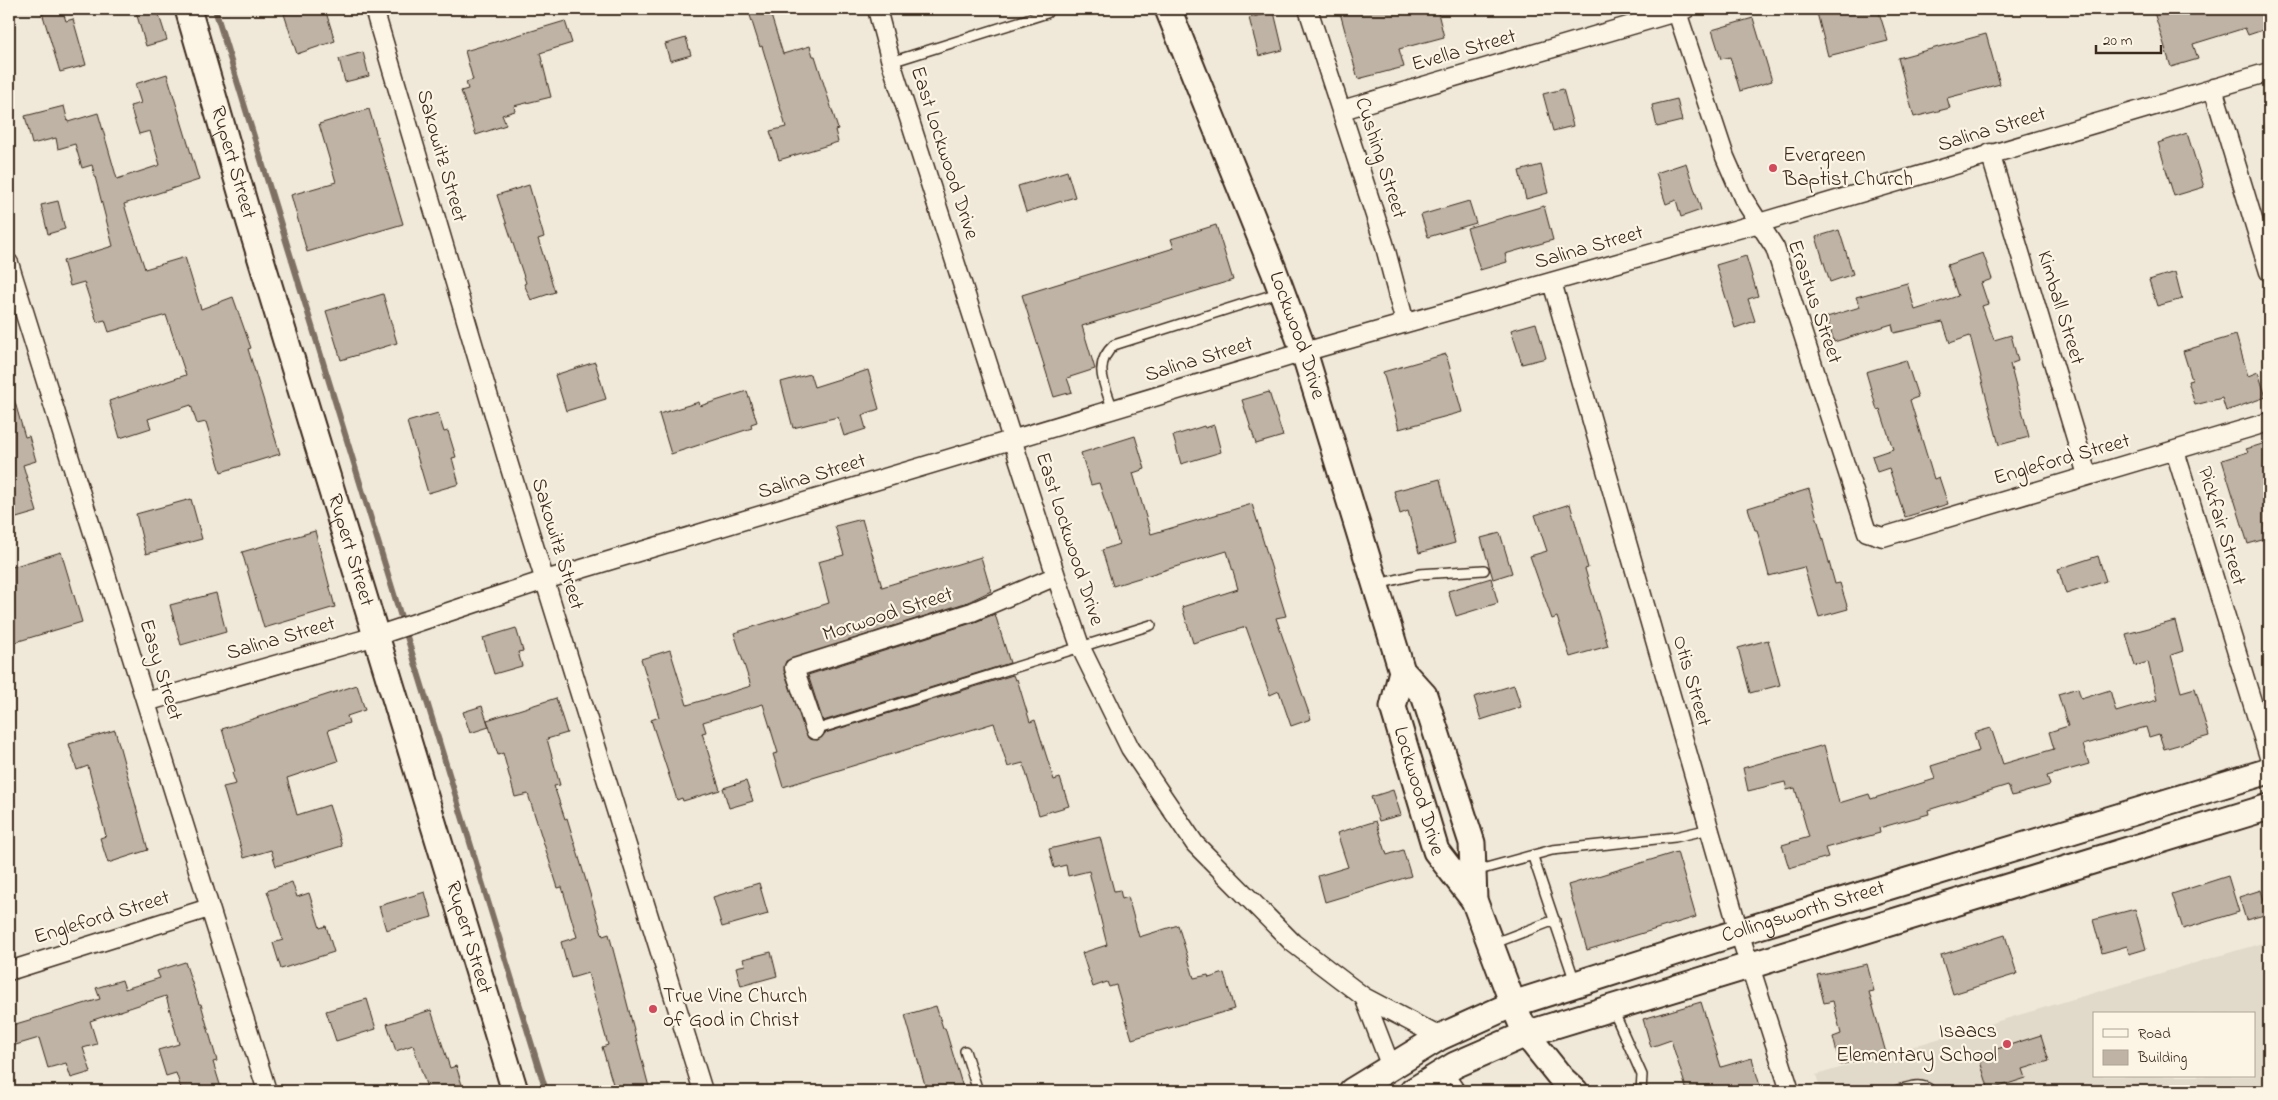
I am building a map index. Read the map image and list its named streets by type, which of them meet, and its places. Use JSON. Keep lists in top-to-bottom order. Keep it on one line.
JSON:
{"streets":{"main road":["Rupert Street","Lockwood Drive","Collingsworth Street"],"street":["Evella Street","Salina Street","East Lockwood Drive","Sakowitz Street","Cushing Street","Erastus Street","Kimball Street","Engleford Street","Pickfair Street","Morwood Street","Easy Street","Otis Street"]},"crossings":[["Evella Street","Cushing Street"],["Evella Street","Erastus Street"],["Salina Street","East Lockwood Drive"],["Salina Street","Sakowitz Street"],["Salina Street","Cushing Street"],["Salina Street","Rupert Street"],["Salina Street","Erastus Street"],["Salina Street","Kimball Street"],["Salina Street","Lockwood Drive"],["Salina Street","Easy Street"],["Salina Street","Otis Street"],["East Lockwood Drive","Morwood Street"],["East Lockwood Drive","Collingsworth Street"],["Erastus Street","Engleford Street"],["Kimball Street","Engleford Street"],["Lockwood Drive","Collingsworth Street"],["Engleford Street","Pickfair Street"],["Engleford Street","Easy Street"],["Otis Street","Collingsworth Street"]],"places":["Evergreen Baptist Church","True Vine Church of God in Christ","Isaacs Elementary School"],"legend":["Road","Building"],"scale_bar":"20 m"}
